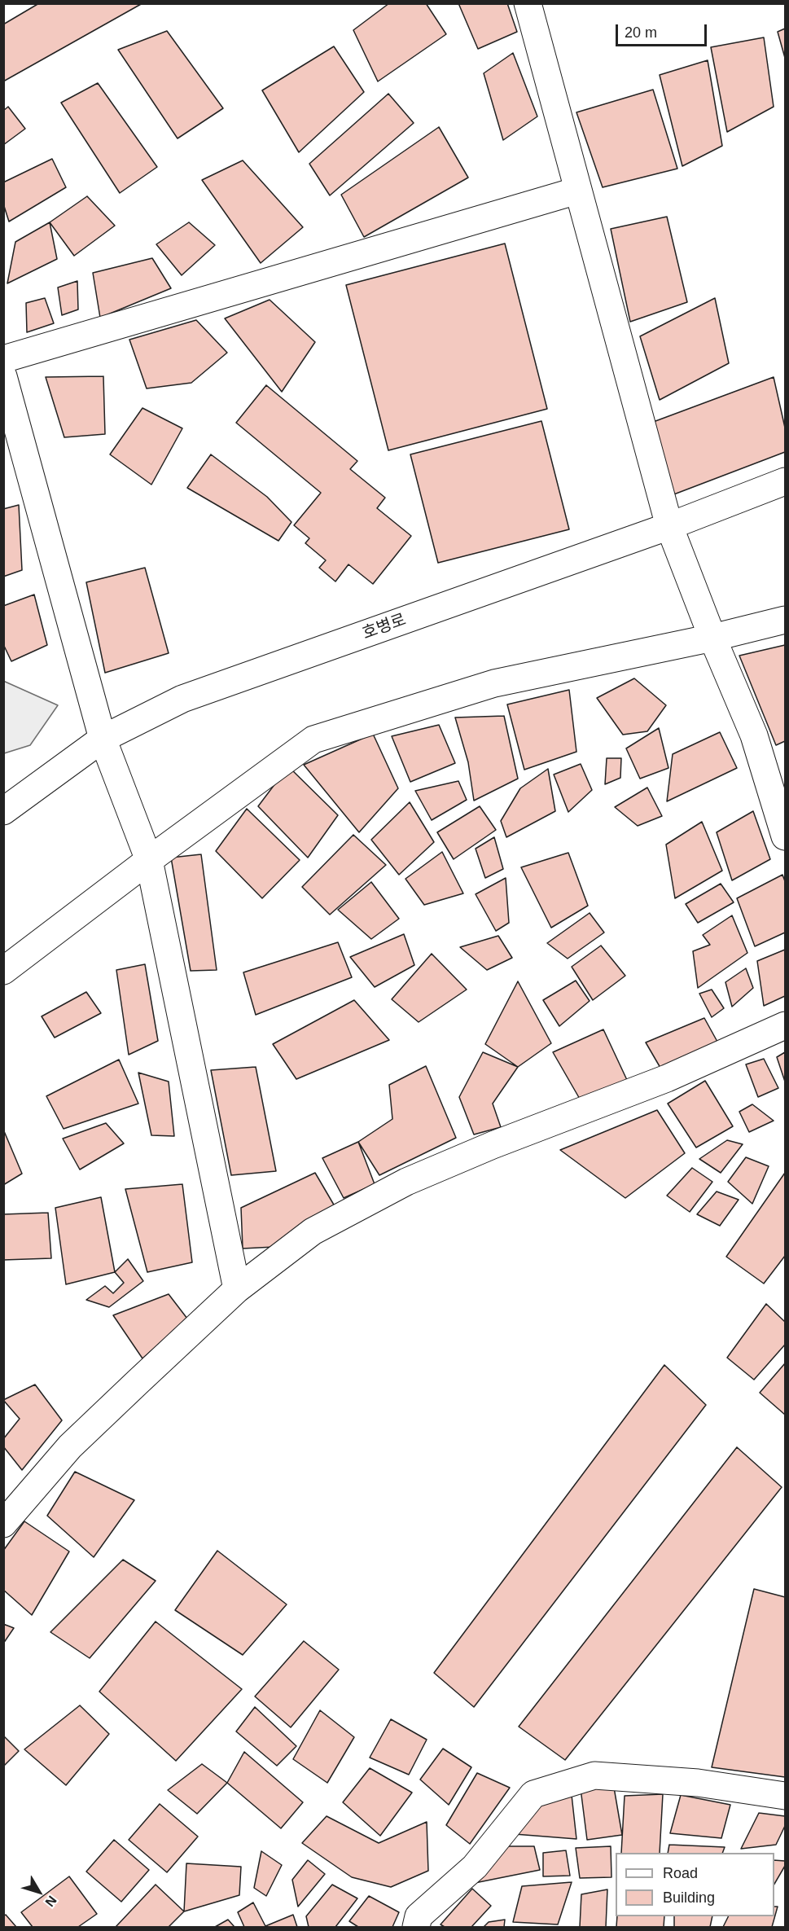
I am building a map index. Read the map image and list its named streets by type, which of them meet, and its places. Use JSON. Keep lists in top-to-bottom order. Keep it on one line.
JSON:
{"streets":{"street":["호병로"]},"legend":["Road","Building"],"scale_bar":"20 m","north":"bottom right"}
